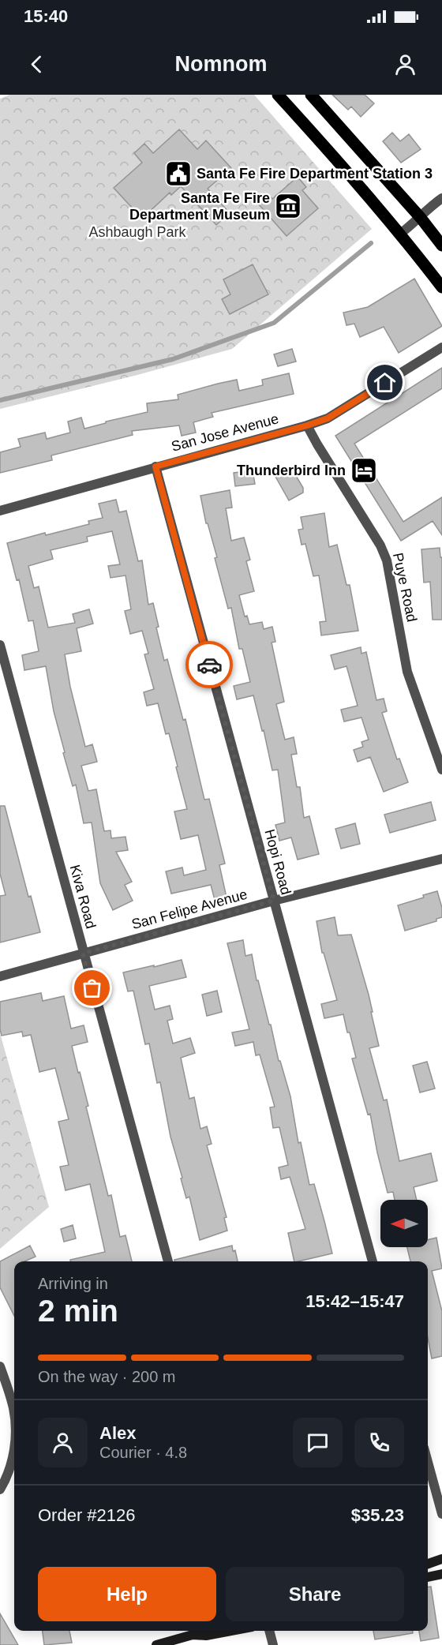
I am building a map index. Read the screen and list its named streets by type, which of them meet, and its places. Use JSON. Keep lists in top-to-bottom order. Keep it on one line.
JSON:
{"streets":{"street":["San Jose Avenue","Puye Road","Hopi Road","Kiva Road","San Felipe Avenue"]},"crossings":[["San Jose Avenue","Puye Road"],["San Jose Avenue","Hopi Road"],["Hopi Road","San Felipe Avenue"],["Kiva Road","San Felipe Avenue"]],"parks":["Ashbaugh Park"],"places":{"public building":["Santa Fe Fire Department Station 3"],"museum":["Santa Fe Fire Department Museum"],"hotel":["Thunderbird Inn"]},"north":"left","page":{"status":"15:40","header":"Nomnom","heading":["2 min","Arriving in","15:42–15:47"],"panel":["Alex","Courier · 4.8","Order #2126","$35.23"],"bar":"On the way · 200 m","buttons":["Help","Share"]}}
